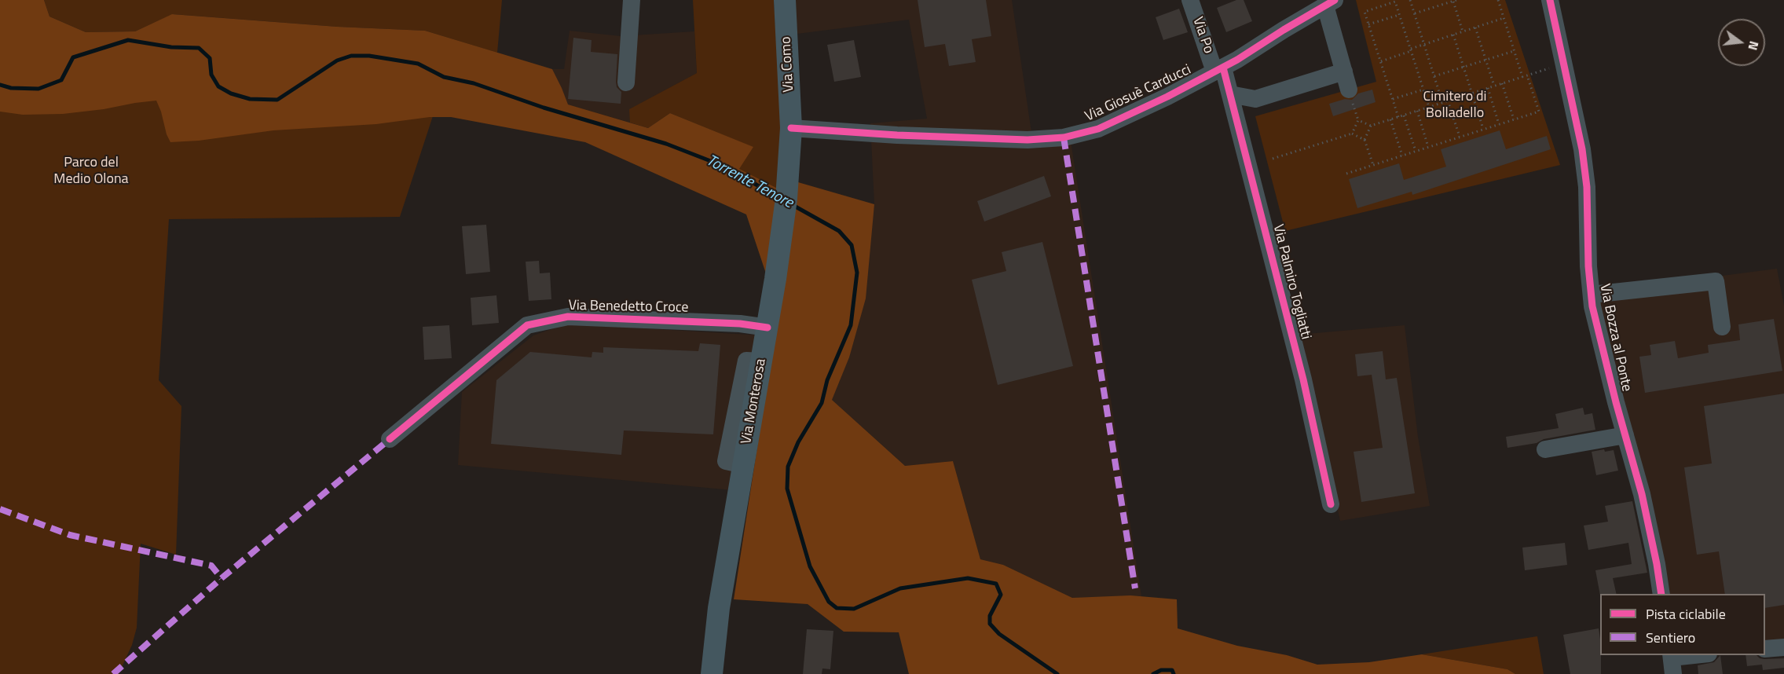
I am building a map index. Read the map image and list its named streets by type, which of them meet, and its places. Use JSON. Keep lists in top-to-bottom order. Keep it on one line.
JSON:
{"streets":{"main road":["Via Como","Via Monterosa"],"street":["Via Po","Via Giosuè Carducci","Via Palmiro Togliatti","Via Benedetto Croce","Via Bozza al Ponte"]},"crossings":[["Via Po","Via Giosuè Carducci"],["Via Po","Via Palmiro Togliatti"],["Via Como","Via Giosuè Carducci"],["Via Como","Via Monterosa"],["Via Giosuè Carducci","Via Palmiro Togliatti"],["Via Giosuè Carducci","Via Monterosa"],["Via Benedetto Croce","Via Monterosa"]],"water":["Torrente Tenore"],"parks":["Cimitero di Bolladello","Parco del Medio Olona"],"legend":["Pista ciclabile","Sentiero"],"north":"right"}
